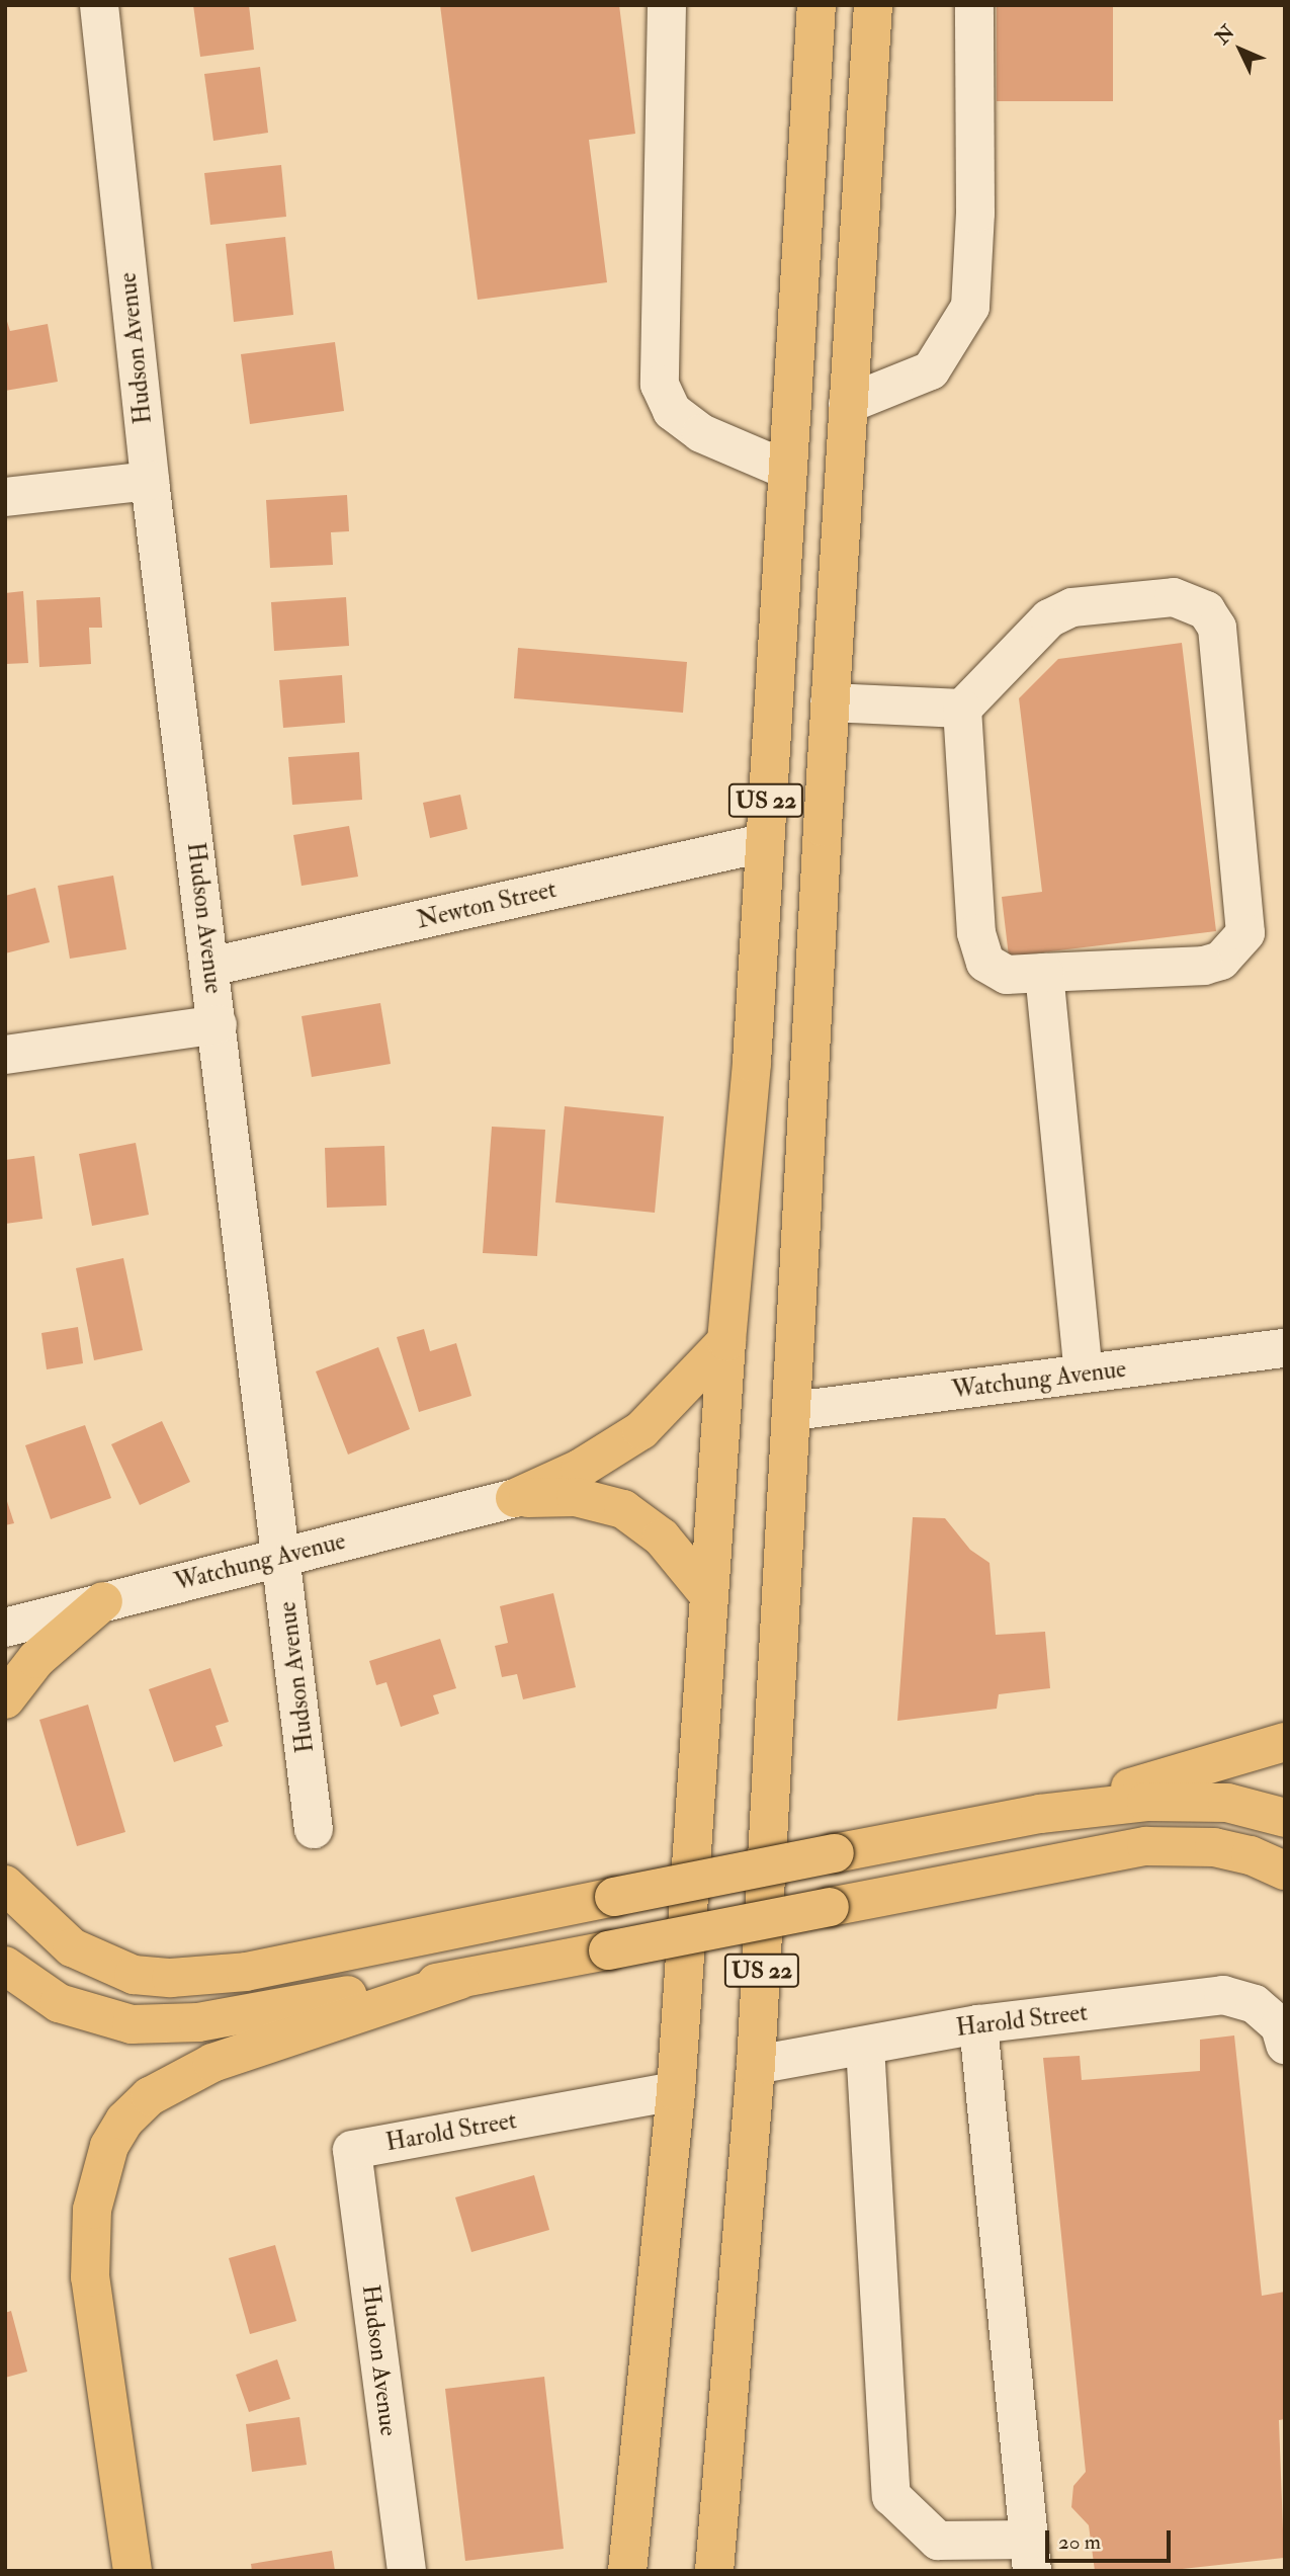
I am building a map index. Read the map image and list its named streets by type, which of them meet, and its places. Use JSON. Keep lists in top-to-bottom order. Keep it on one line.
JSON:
{"streets":{"main road":["US 22"],"street":["Hudson Avenue","Newton Street","Watchung Avenue","Harold Street"]},"crossings":[["Hudson Avenue","Newton Street"],["Hudson Avenue","Watchung Avenue"],["Hudson Avenue","Harold Street"],["US 22","Newton Street"],["US 22","Watchung Avenue"],["US 22","Harold Street"]],"scale_bar":"20 m","north":"top left"}
